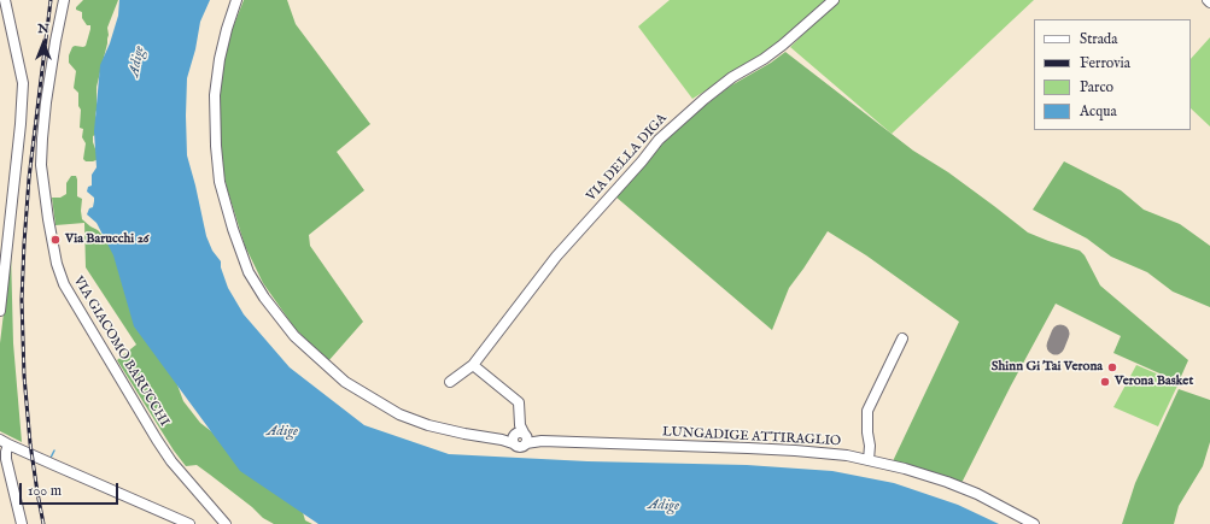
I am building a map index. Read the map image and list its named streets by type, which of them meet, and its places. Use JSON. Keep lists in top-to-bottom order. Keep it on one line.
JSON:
{"streets":{"street":["VIA DELLA DIGA","VIA GIACOMO BARUCCHI","LUNGADIGE ATTIRAGLIO"]},"water":["Adige"],"places":["Via Barucchi 26","Shinn Gi Tai Verona","Verona Basket"],"legend":["Strada","Ferrovia","Parco","Acqua"],"scale_bar":"100 m","north":"top"}
